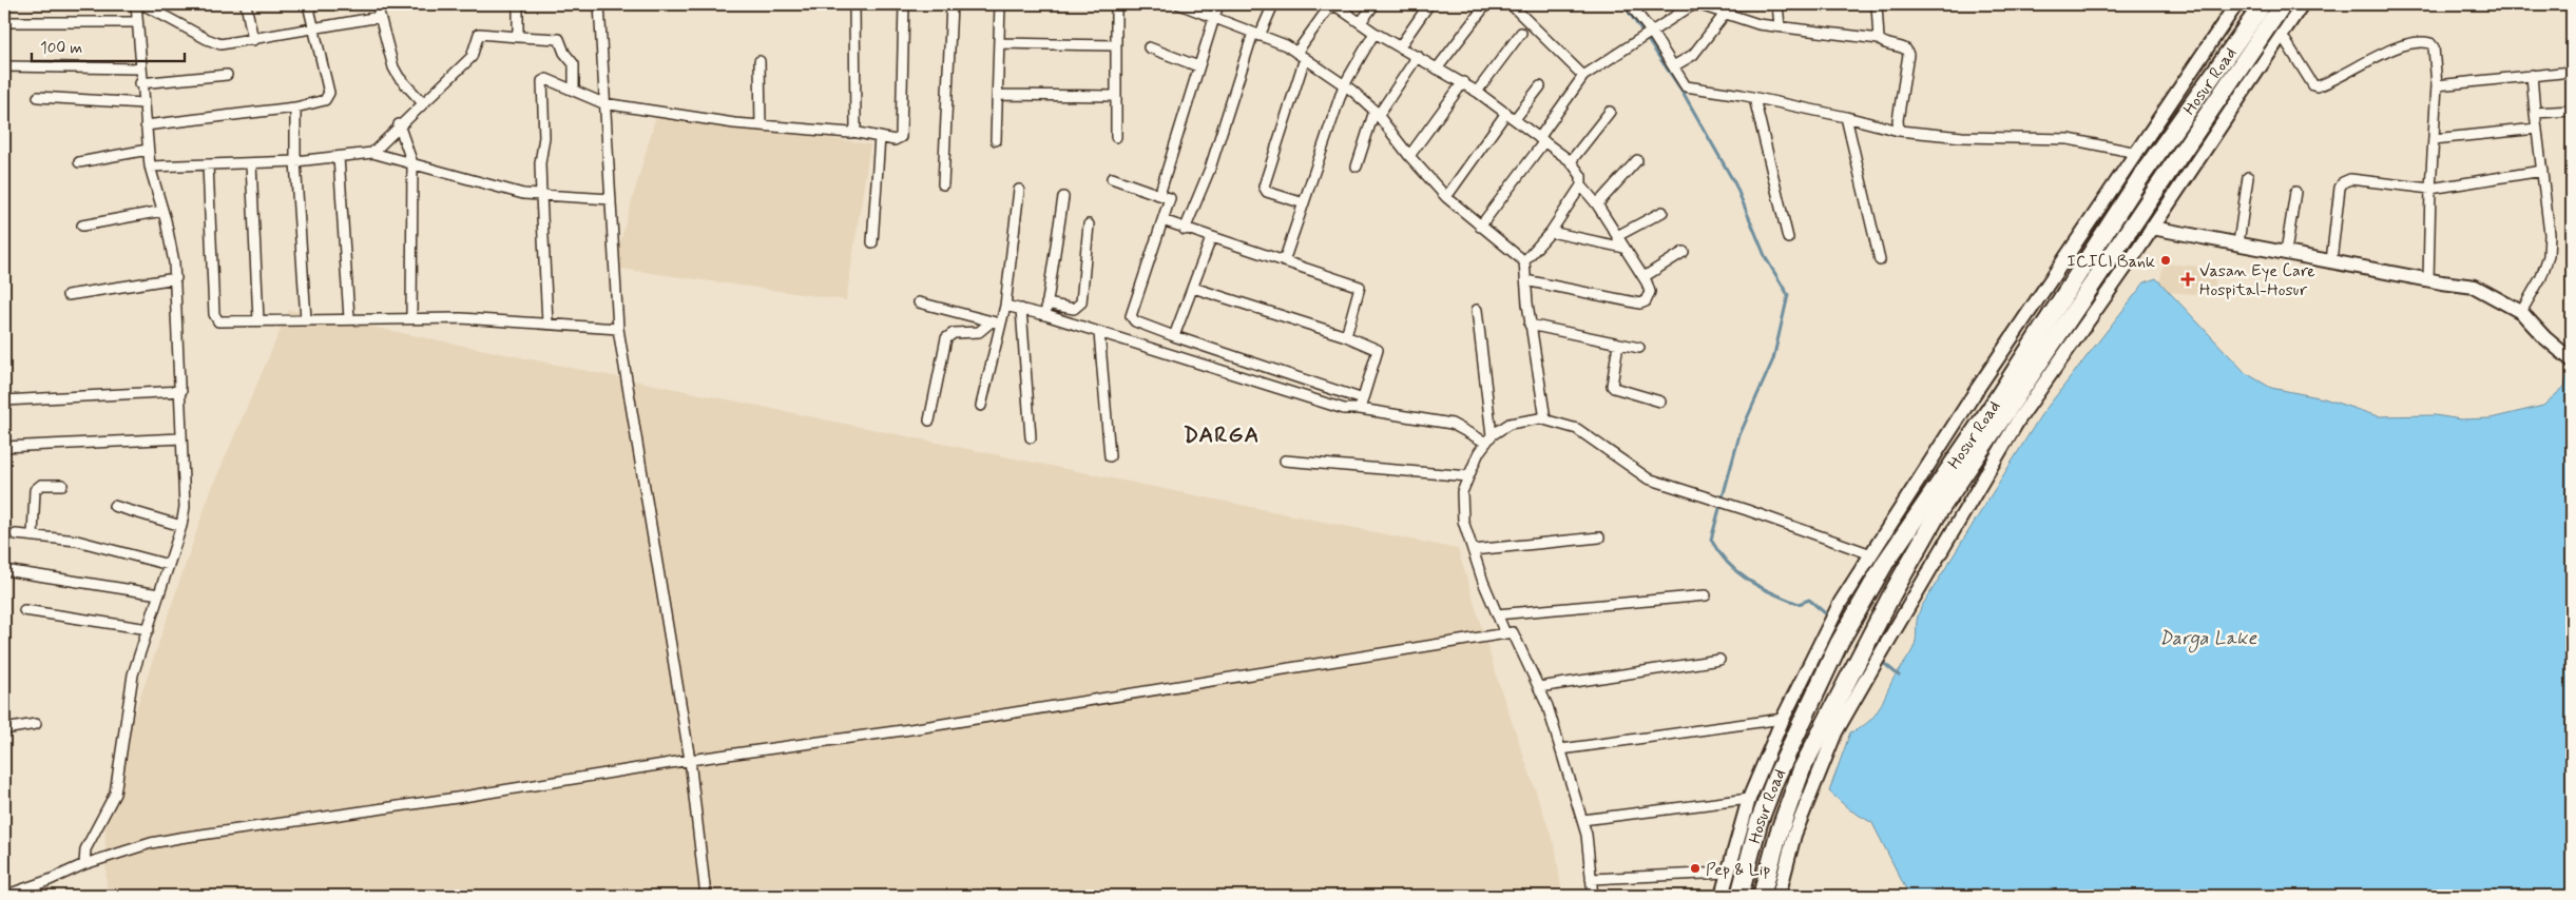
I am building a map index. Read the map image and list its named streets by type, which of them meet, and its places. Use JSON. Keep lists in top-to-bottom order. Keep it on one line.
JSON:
{"streets":{"highway":["Hosur Road"]},"districts":["DARGA"],"water":["Darga Lake"],"places":{"other":["ICICI Bank","Pep & Lip"],"health":["Vasan Eye Care Hospital-Hosur"]},"scale_bar":"100 m"}
